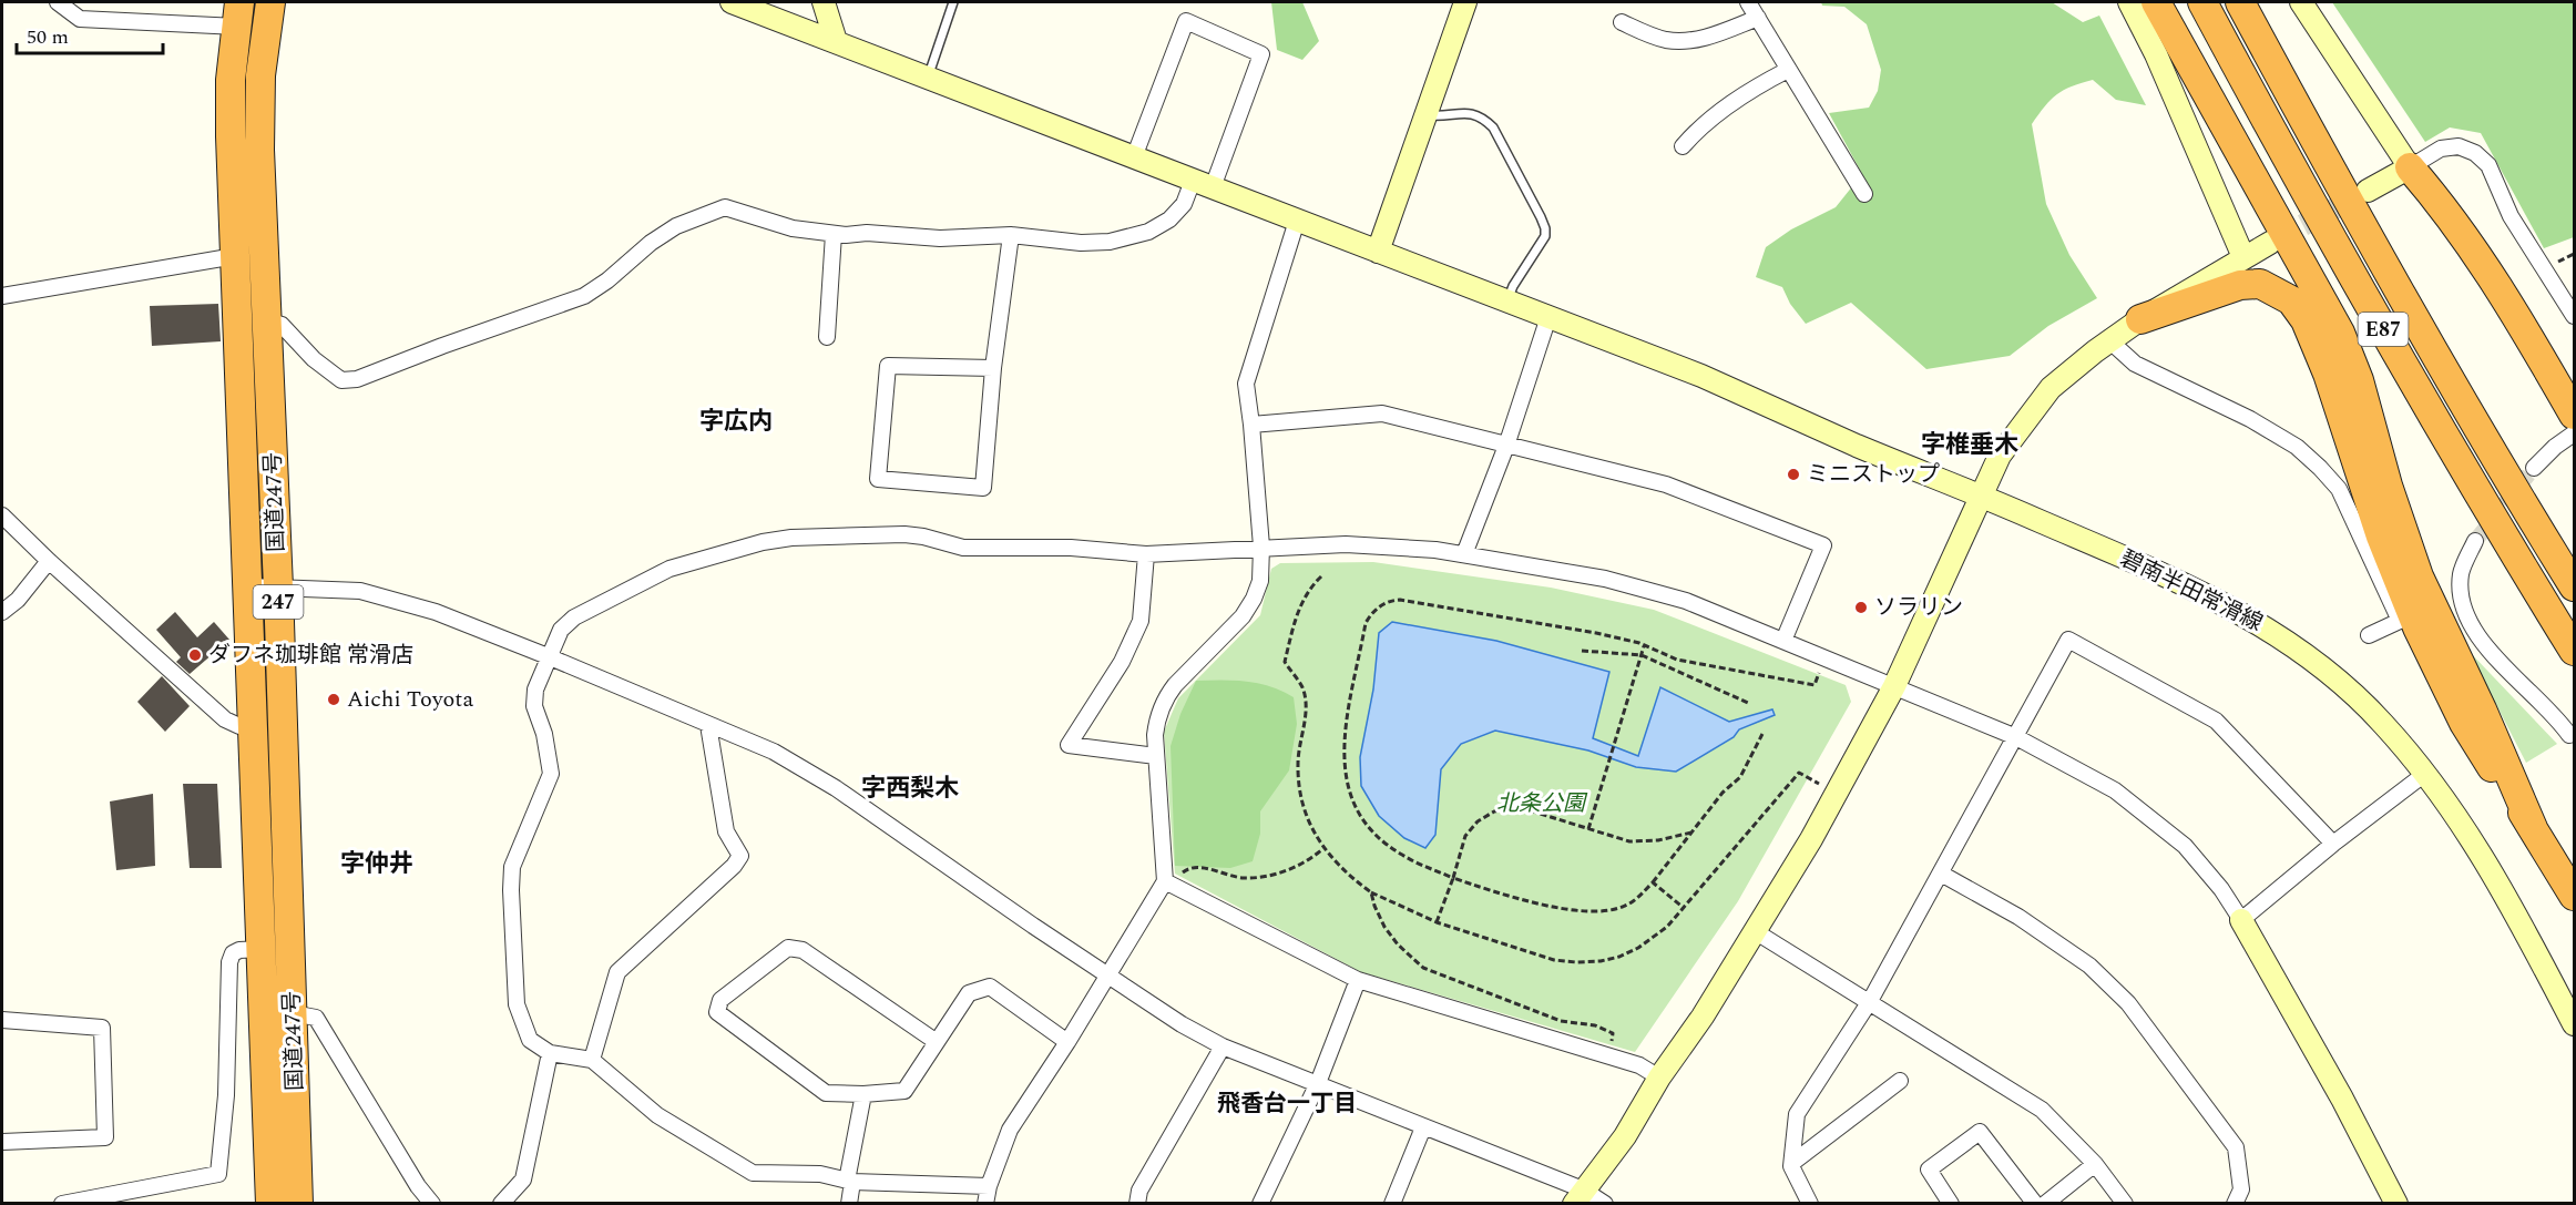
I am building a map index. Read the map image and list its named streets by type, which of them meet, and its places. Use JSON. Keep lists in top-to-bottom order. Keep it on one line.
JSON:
{"streets":{"highway":["E87","国道247号","247"],"street":["碧南半田常滑線"]},"districts":["字広内","字椎垂木","字西梨木","字仲井","飛香台一丁目"],"parks":["北条公園"],"places":["ミニストップ","ソラリン","ダフネ珈琲館 常滑店","Aichi Toyota"],"scale_bar":"50 m"}
